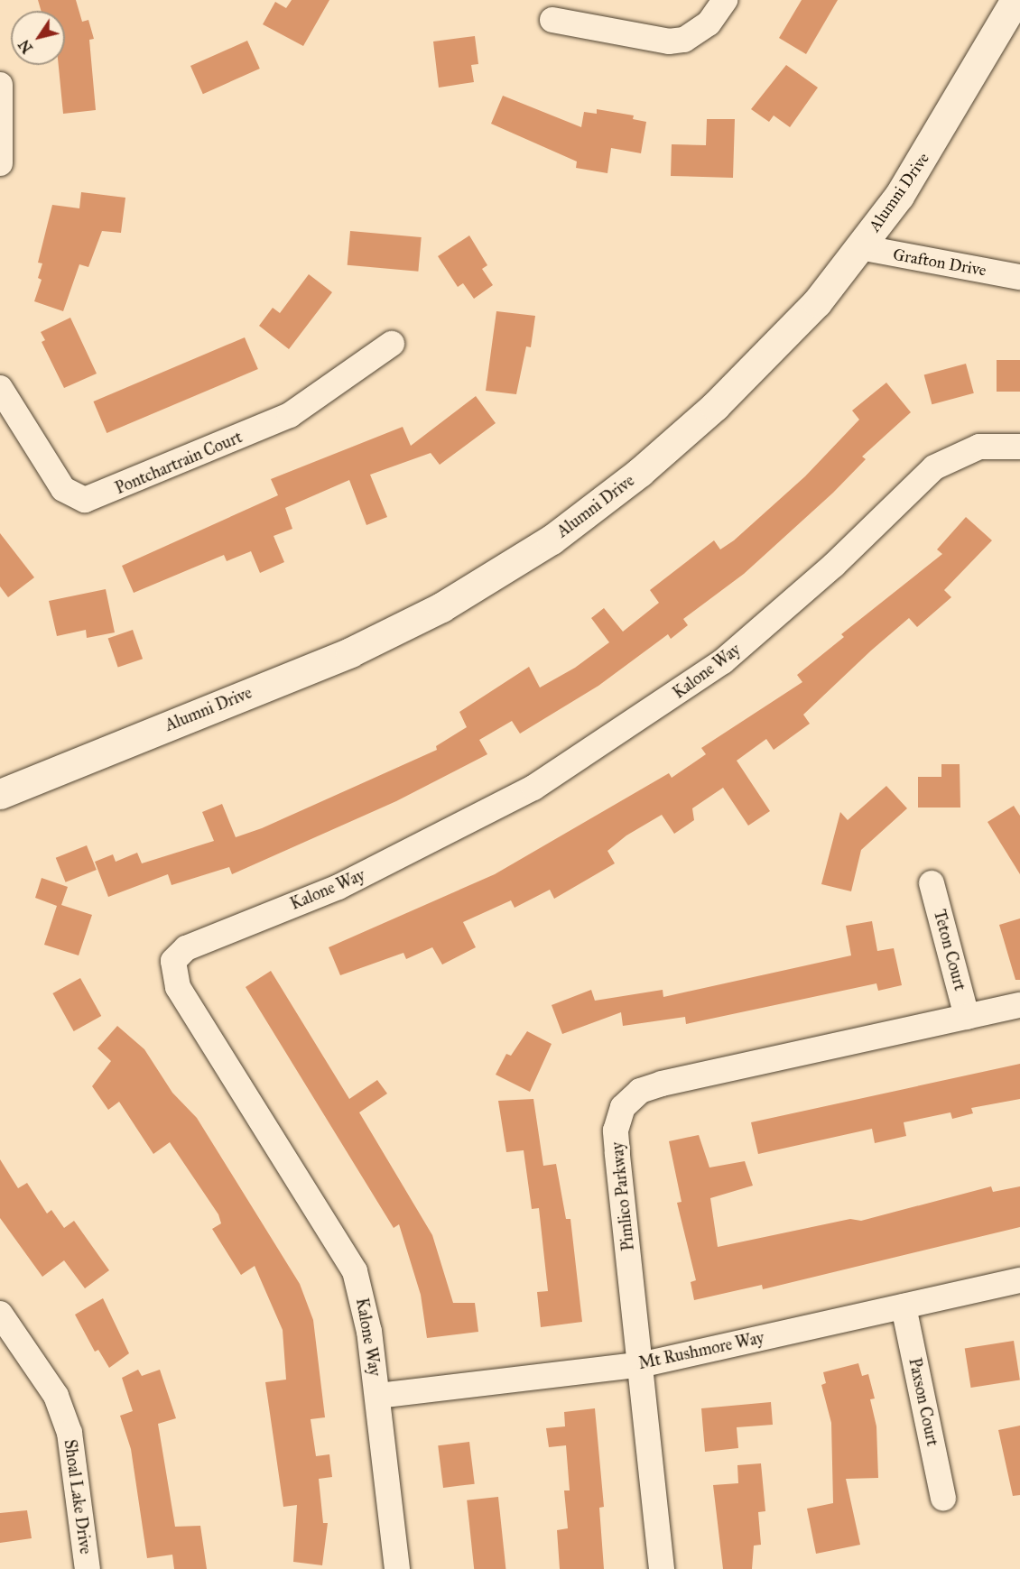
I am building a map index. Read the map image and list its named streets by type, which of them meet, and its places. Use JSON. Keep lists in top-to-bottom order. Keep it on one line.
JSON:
{"streets":{"street":["Alumni Drive","Grafton Drive","Pontchartrain Court","Kalone Way","Teton Court","Pimlico Parkway","Mt Rushmore Way","Paxson Court","Shoal Lake Drive"]},"crossings":[["Alumni Drive","Grafton Drive"],["Kalone Way","Mt Rushmore Way"],["Teton Court","Pimlico Parkway"],["Pimlico Parkway","Mt Rushmore Way"],["Mt Rushmore Way","Paxson Court"]],"north":"bottom left"}
